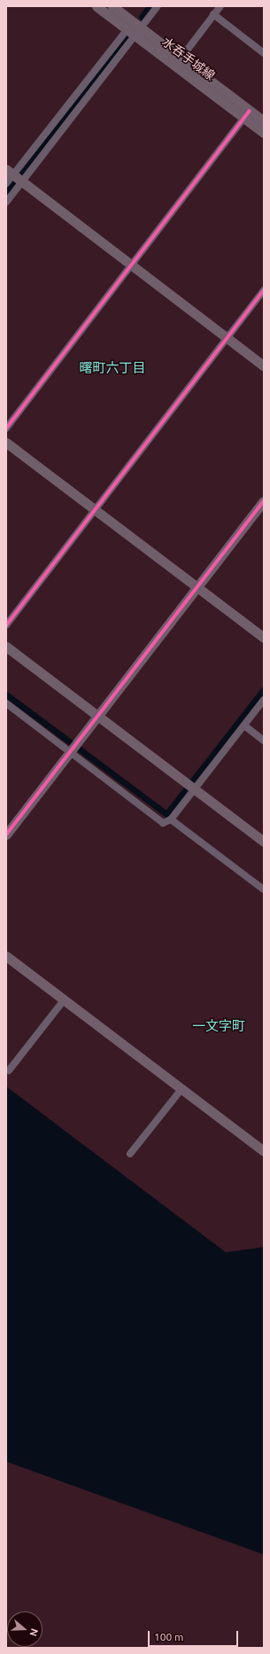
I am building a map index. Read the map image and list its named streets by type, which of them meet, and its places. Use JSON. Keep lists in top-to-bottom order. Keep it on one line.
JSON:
{"streets":{"street":["水呑手城線"]},"districts":["曙町六丁目","一文字町"],"scale_bar":"100 m","north":"right"}
